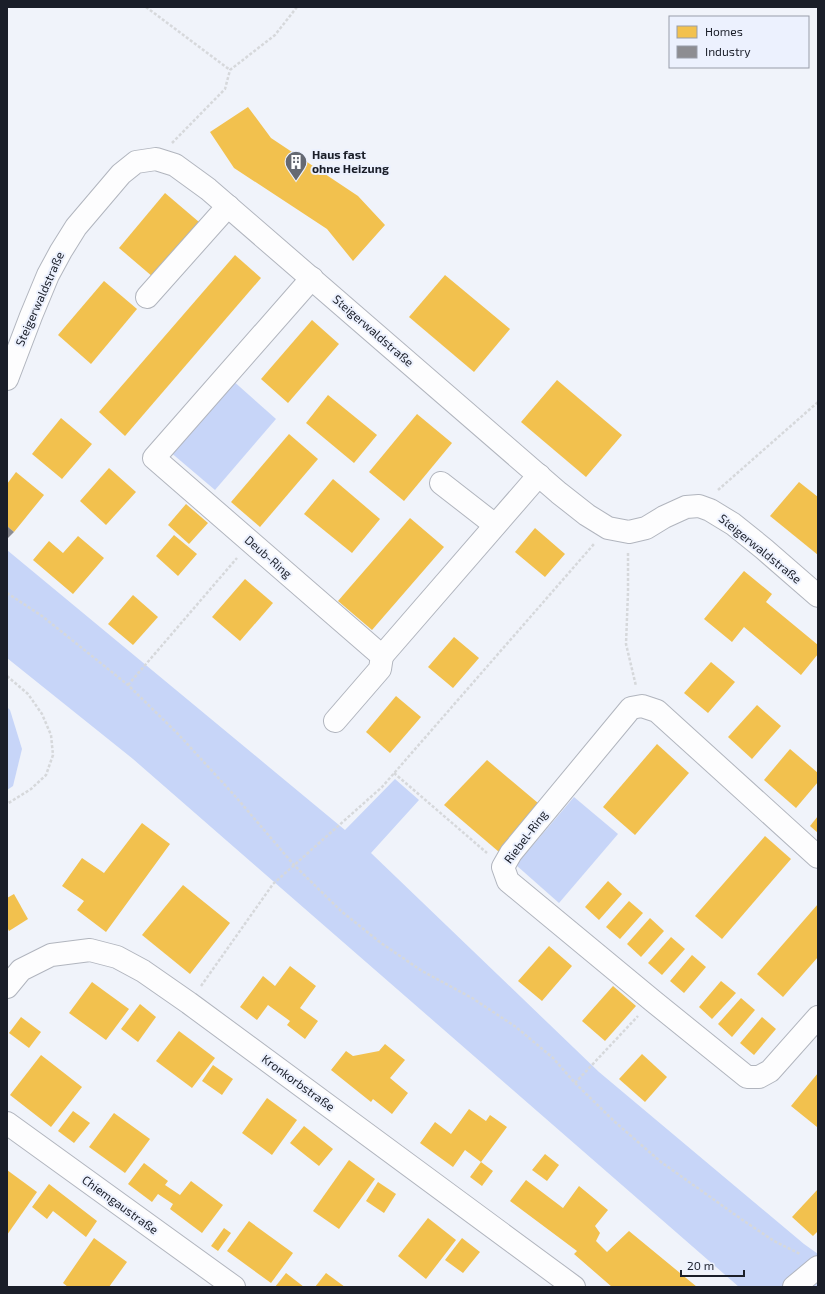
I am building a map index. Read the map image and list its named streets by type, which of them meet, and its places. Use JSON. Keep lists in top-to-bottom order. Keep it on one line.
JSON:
{"streets":{"street":["Steigerwaldstraße","Deub-Ring","Riebel-Ring","Kronkorbstraße","Chiemgaustraße"]},"crossings":[["Steigerwaldstraße","Deub-Ring"]],"places":{"building":["Haus fast ohne Heizung"]},"legend":["Homes","Industry"],"scale_bar":"20 m"}
